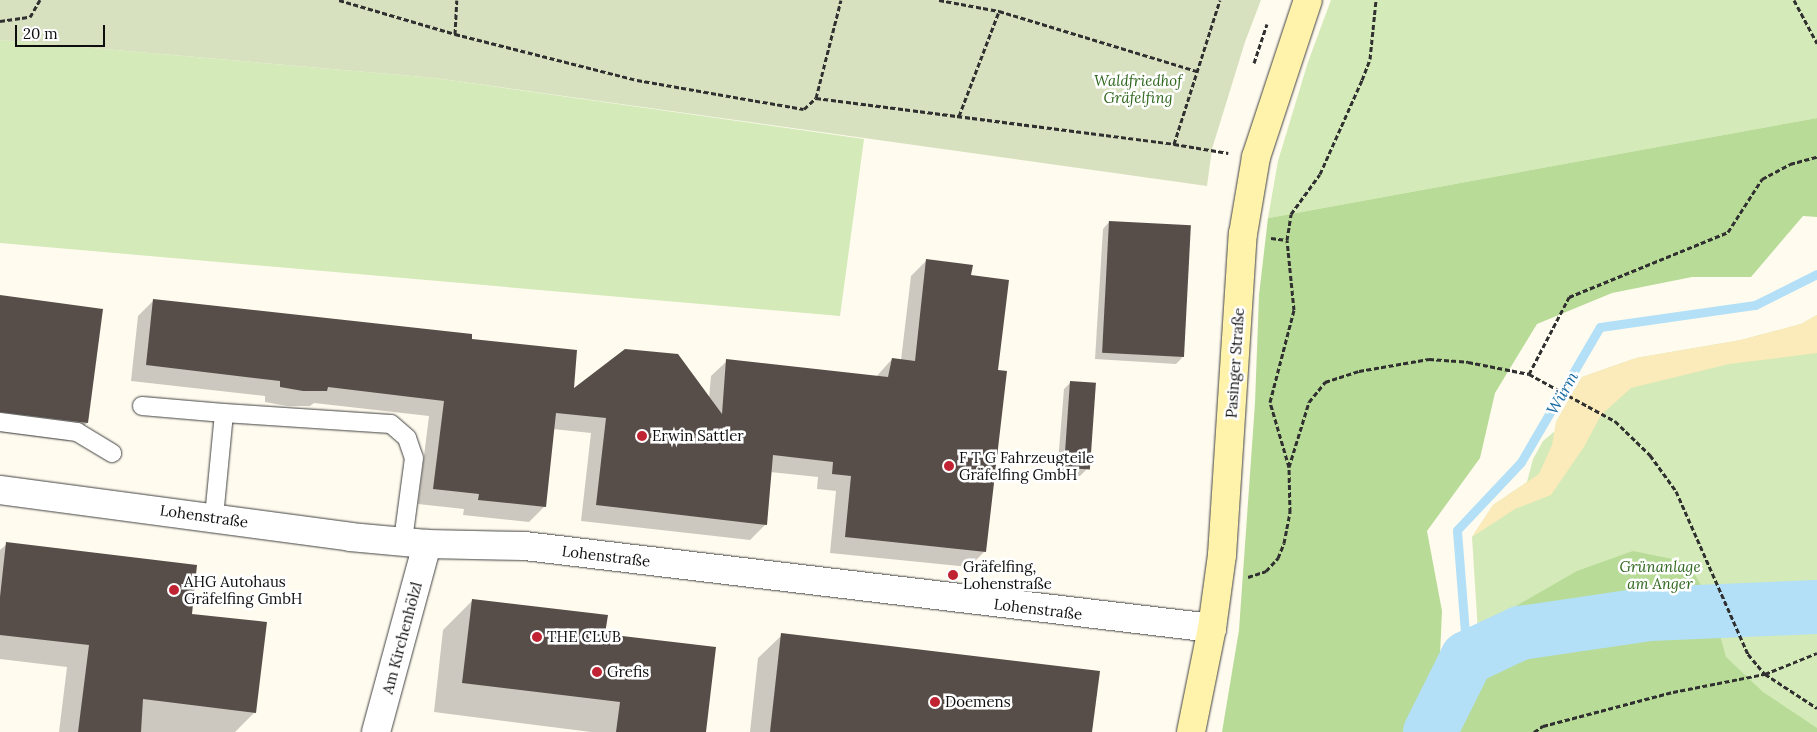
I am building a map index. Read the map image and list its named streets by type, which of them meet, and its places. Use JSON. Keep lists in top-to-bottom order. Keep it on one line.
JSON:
{"streets":{"main road":["Pasinger Straße"],"street":["Lohenstraße","Am Kirchenhölzl"]},"crossings":[["Pasinger Straße","Lohenstraße"],["Lohenstraße","Am Kirchenhölzl"]],"water":["Würm"],"parks":["Waldfriedhof Gräfelfing","Grünanlage am Anger"],"places":["Erwin Sattler","F T G Fahrzeugteile Gräfelfing GmbH","Gräfelfing, Lohenstraße","AHG Autohaus Gräfelfing GmbH","THE CLUB","Grefis","Doemens"],"scale_bar":"20 m"}
